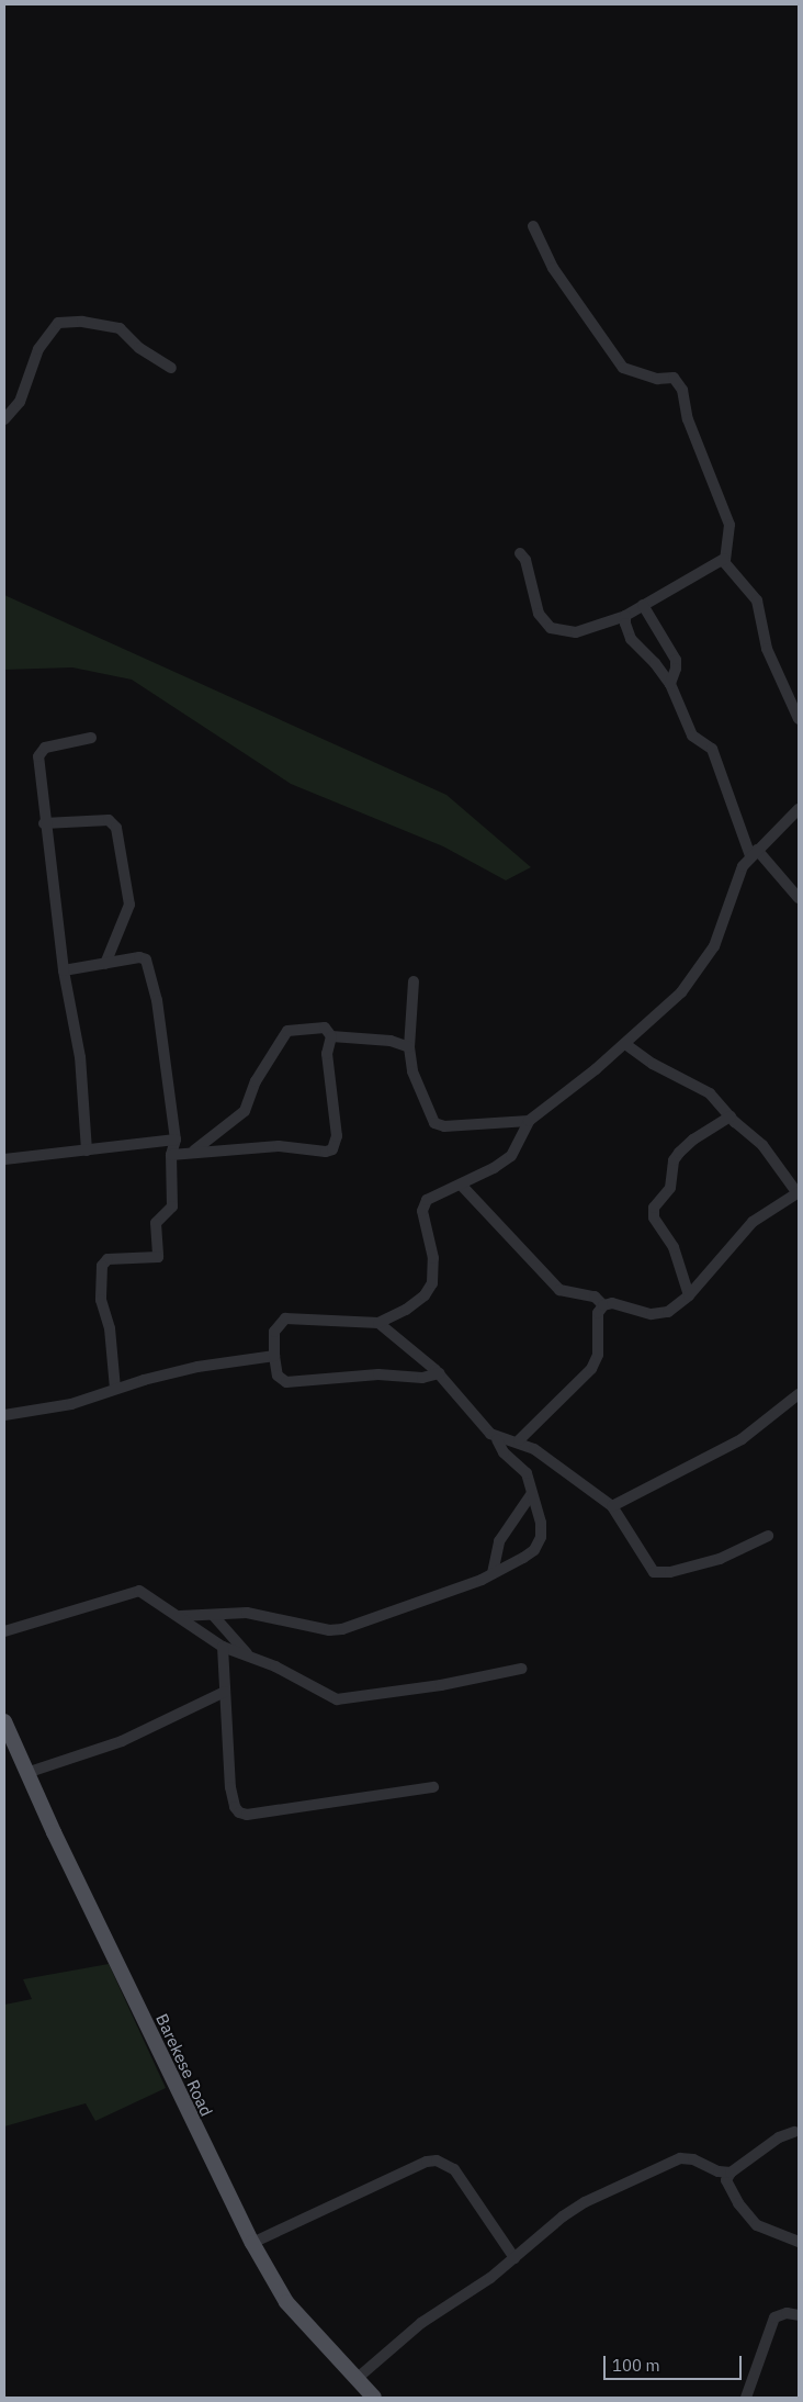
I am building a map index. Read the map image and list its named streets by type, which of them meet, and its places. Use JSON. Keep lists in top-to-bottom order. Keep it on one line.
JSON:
{"streets":{"main road":["Barekese Road"]},"scale_bar":"100 m"}
